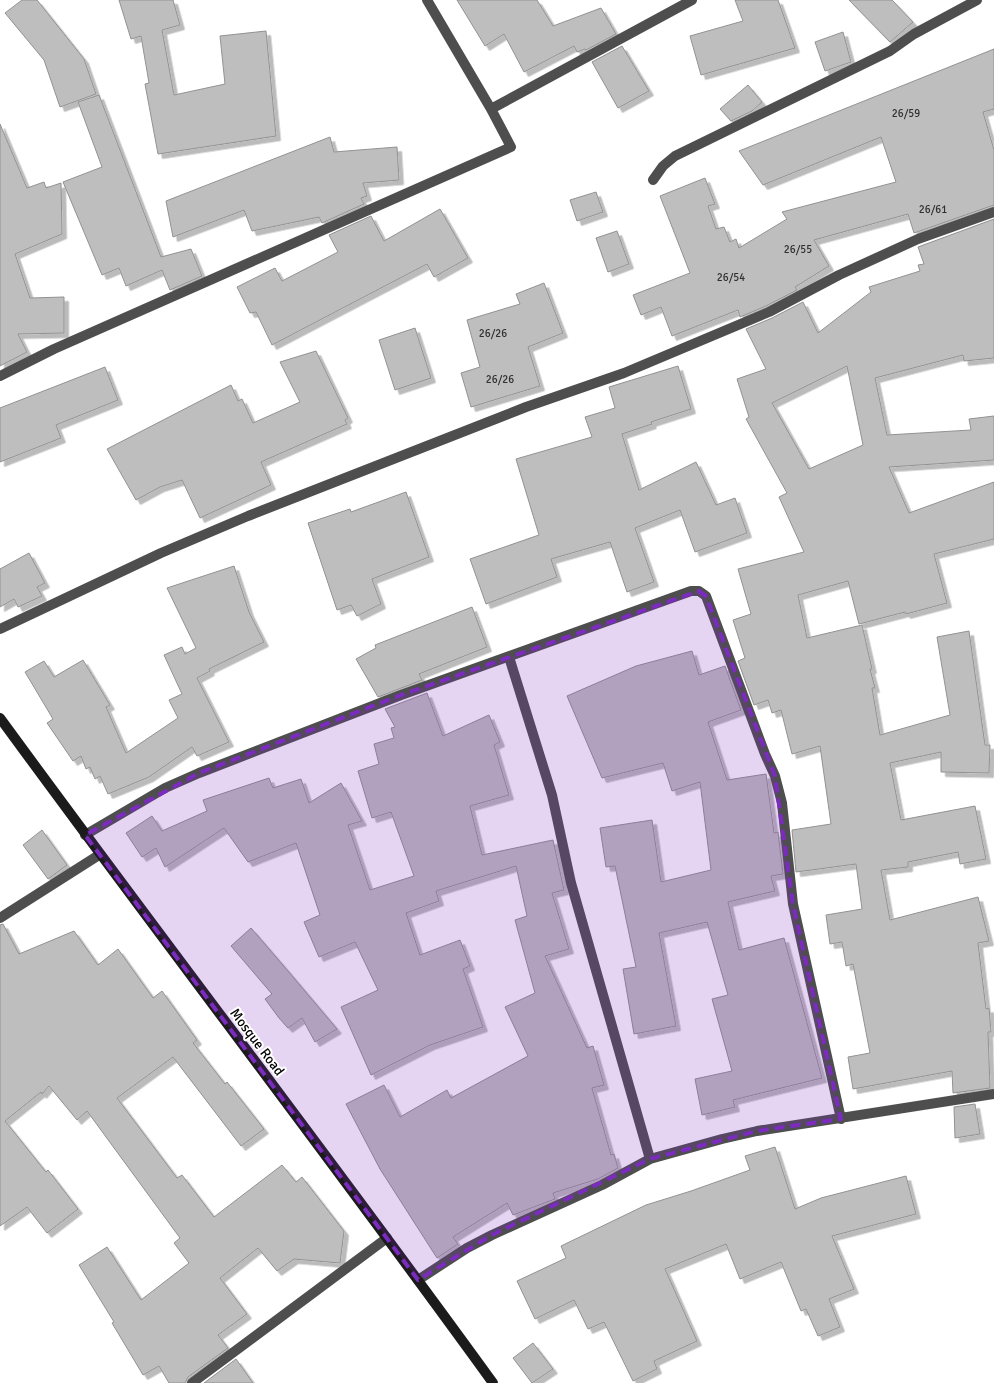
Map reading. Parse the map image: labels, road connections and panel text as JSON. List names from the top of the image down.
{
  "streets": {
    "street": ["Mosque Road"]
  },
  "house_numbers": [
    "26/59",
    "26/61",
    "26/55",
    "26/54",
    "26/26",
    "26/26"
  ]
}
